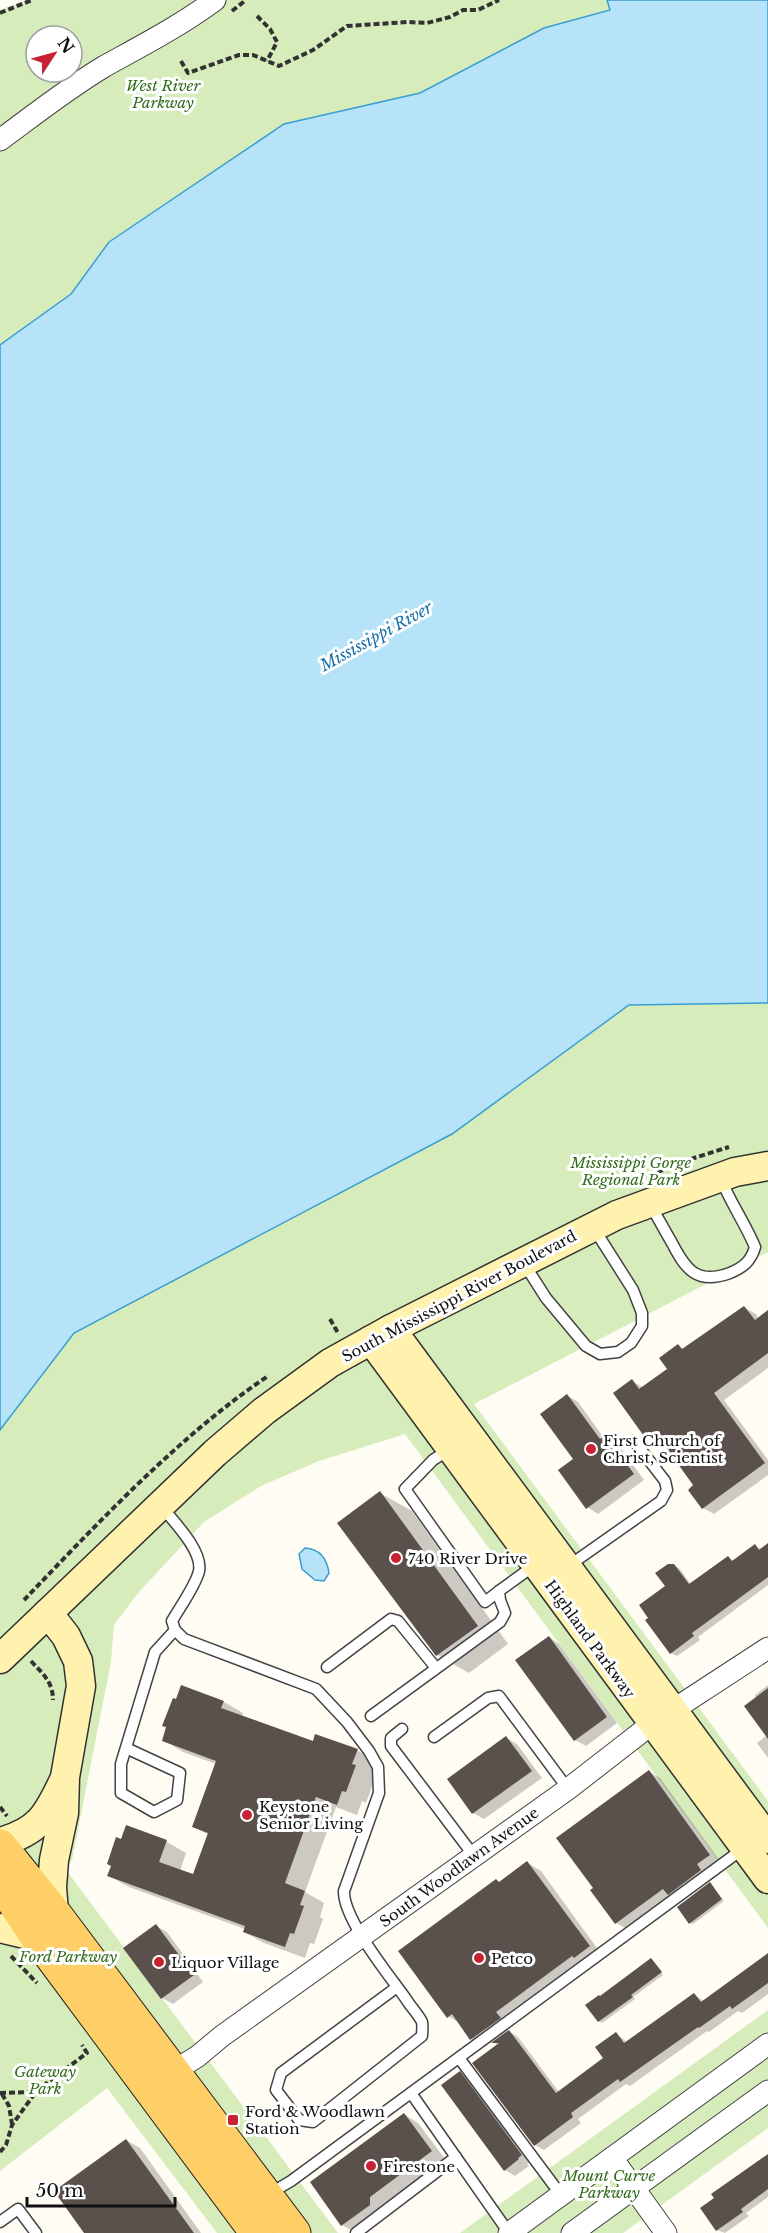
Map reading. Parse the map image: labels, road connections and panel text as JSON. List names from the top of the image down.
{
  "streets": {
    "street": ["South Mississippi River Boulevard", "Highland Parkway", "South Woodlawn Avenue"]
  },
  "crossings": [
    ["South Mississippi River Boulevard", "Highland Parkway"],
    ["Highland Parkway", "South Woodlawn Avenue"]
  ],
  "water": ["Mississippi River"],
  "parks": [
    "West River Parkway",
    "Mississippi Gorge Regional Park",
    "Ford Parkway",
    "Gateway Park",
    "Mount Curve Parkway"
  ],
  "places": {
    "other": [
      "First Church of Christ, Scientist",
      "740 River Drive",
      "Keystone Senior Living",
      "Petco",
      "Liquor Village",
      "Firestone"
    ],
    "transit": ["Ford & Woodlawn Station"]
  },
  "scale_bar": "50 m",
  "north": "top right"
}
